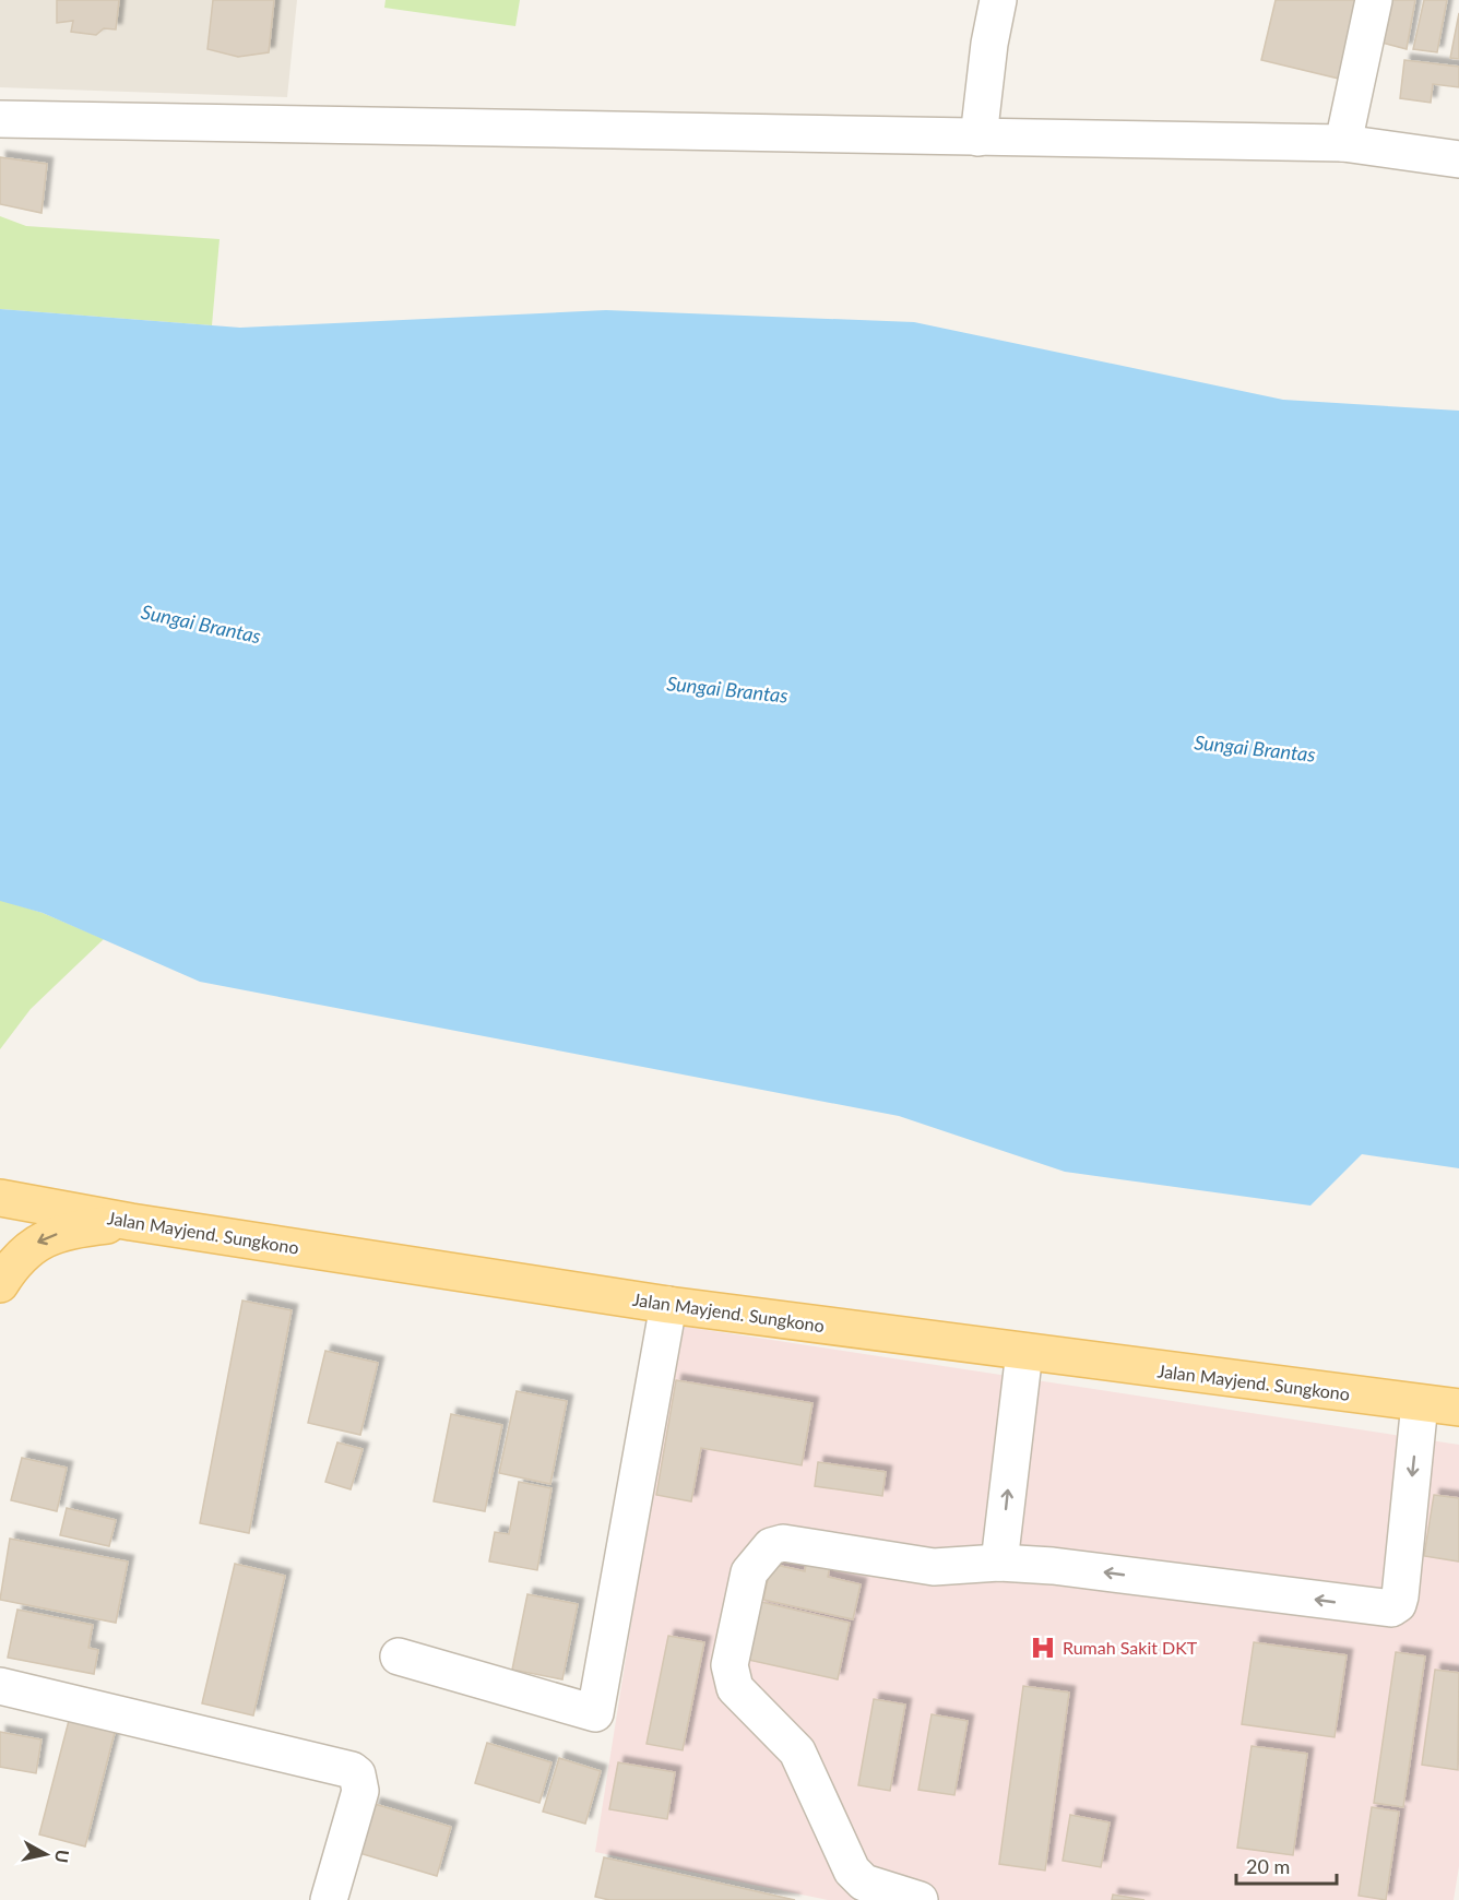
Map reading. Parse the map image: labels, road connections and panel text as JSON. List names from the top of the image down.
{
  "streets": {
    "main road": ["Jalan Mayjend. Sungkono"]
  },
  "water": ["Sungai Brantas"],
  "places": {
    "hospital": ["Rumah Sakit DKT"]
  },
  "scale_bar": "20 m",
  "north": "right"
}
